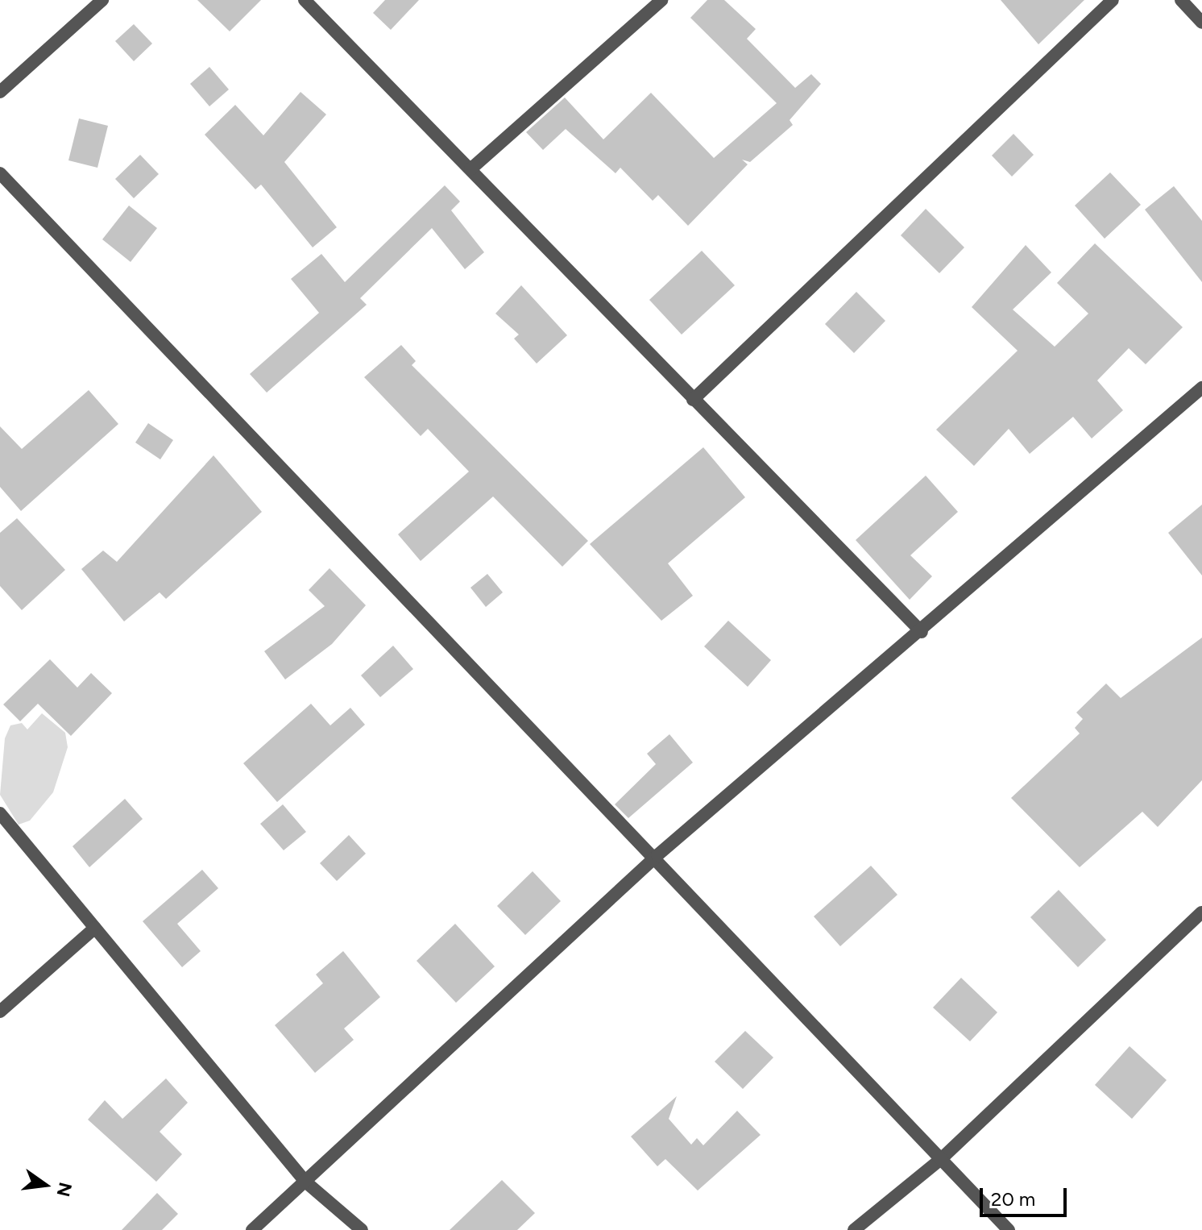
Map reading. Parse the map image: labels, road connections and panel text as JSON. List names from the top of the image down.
{
  "scale_bar": "20 m",
  "north": "right"
}
